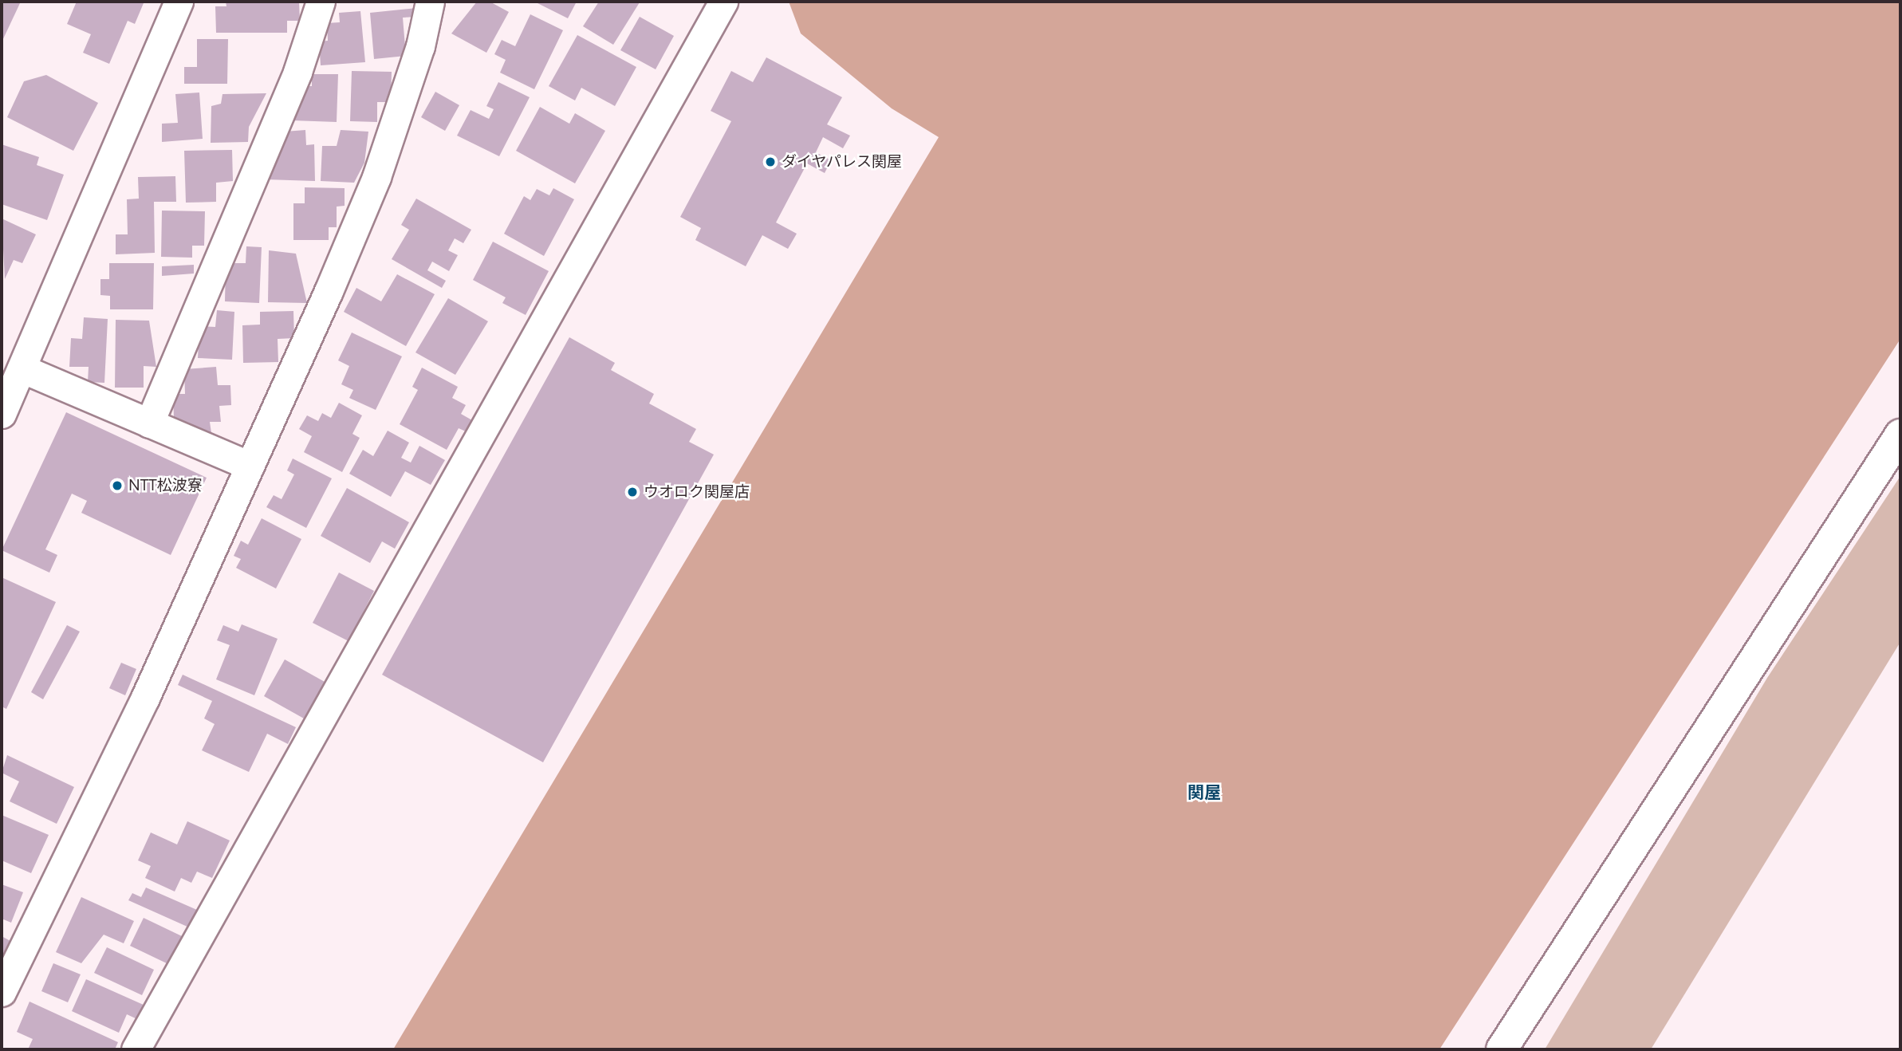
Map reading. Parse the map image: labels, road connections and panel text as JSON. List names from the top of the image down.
{
  "districts": ["関屋"],
  "places": ["ダイヤパレス関屋", "NTT松波寮", "ウオロク関屋店"]
}
